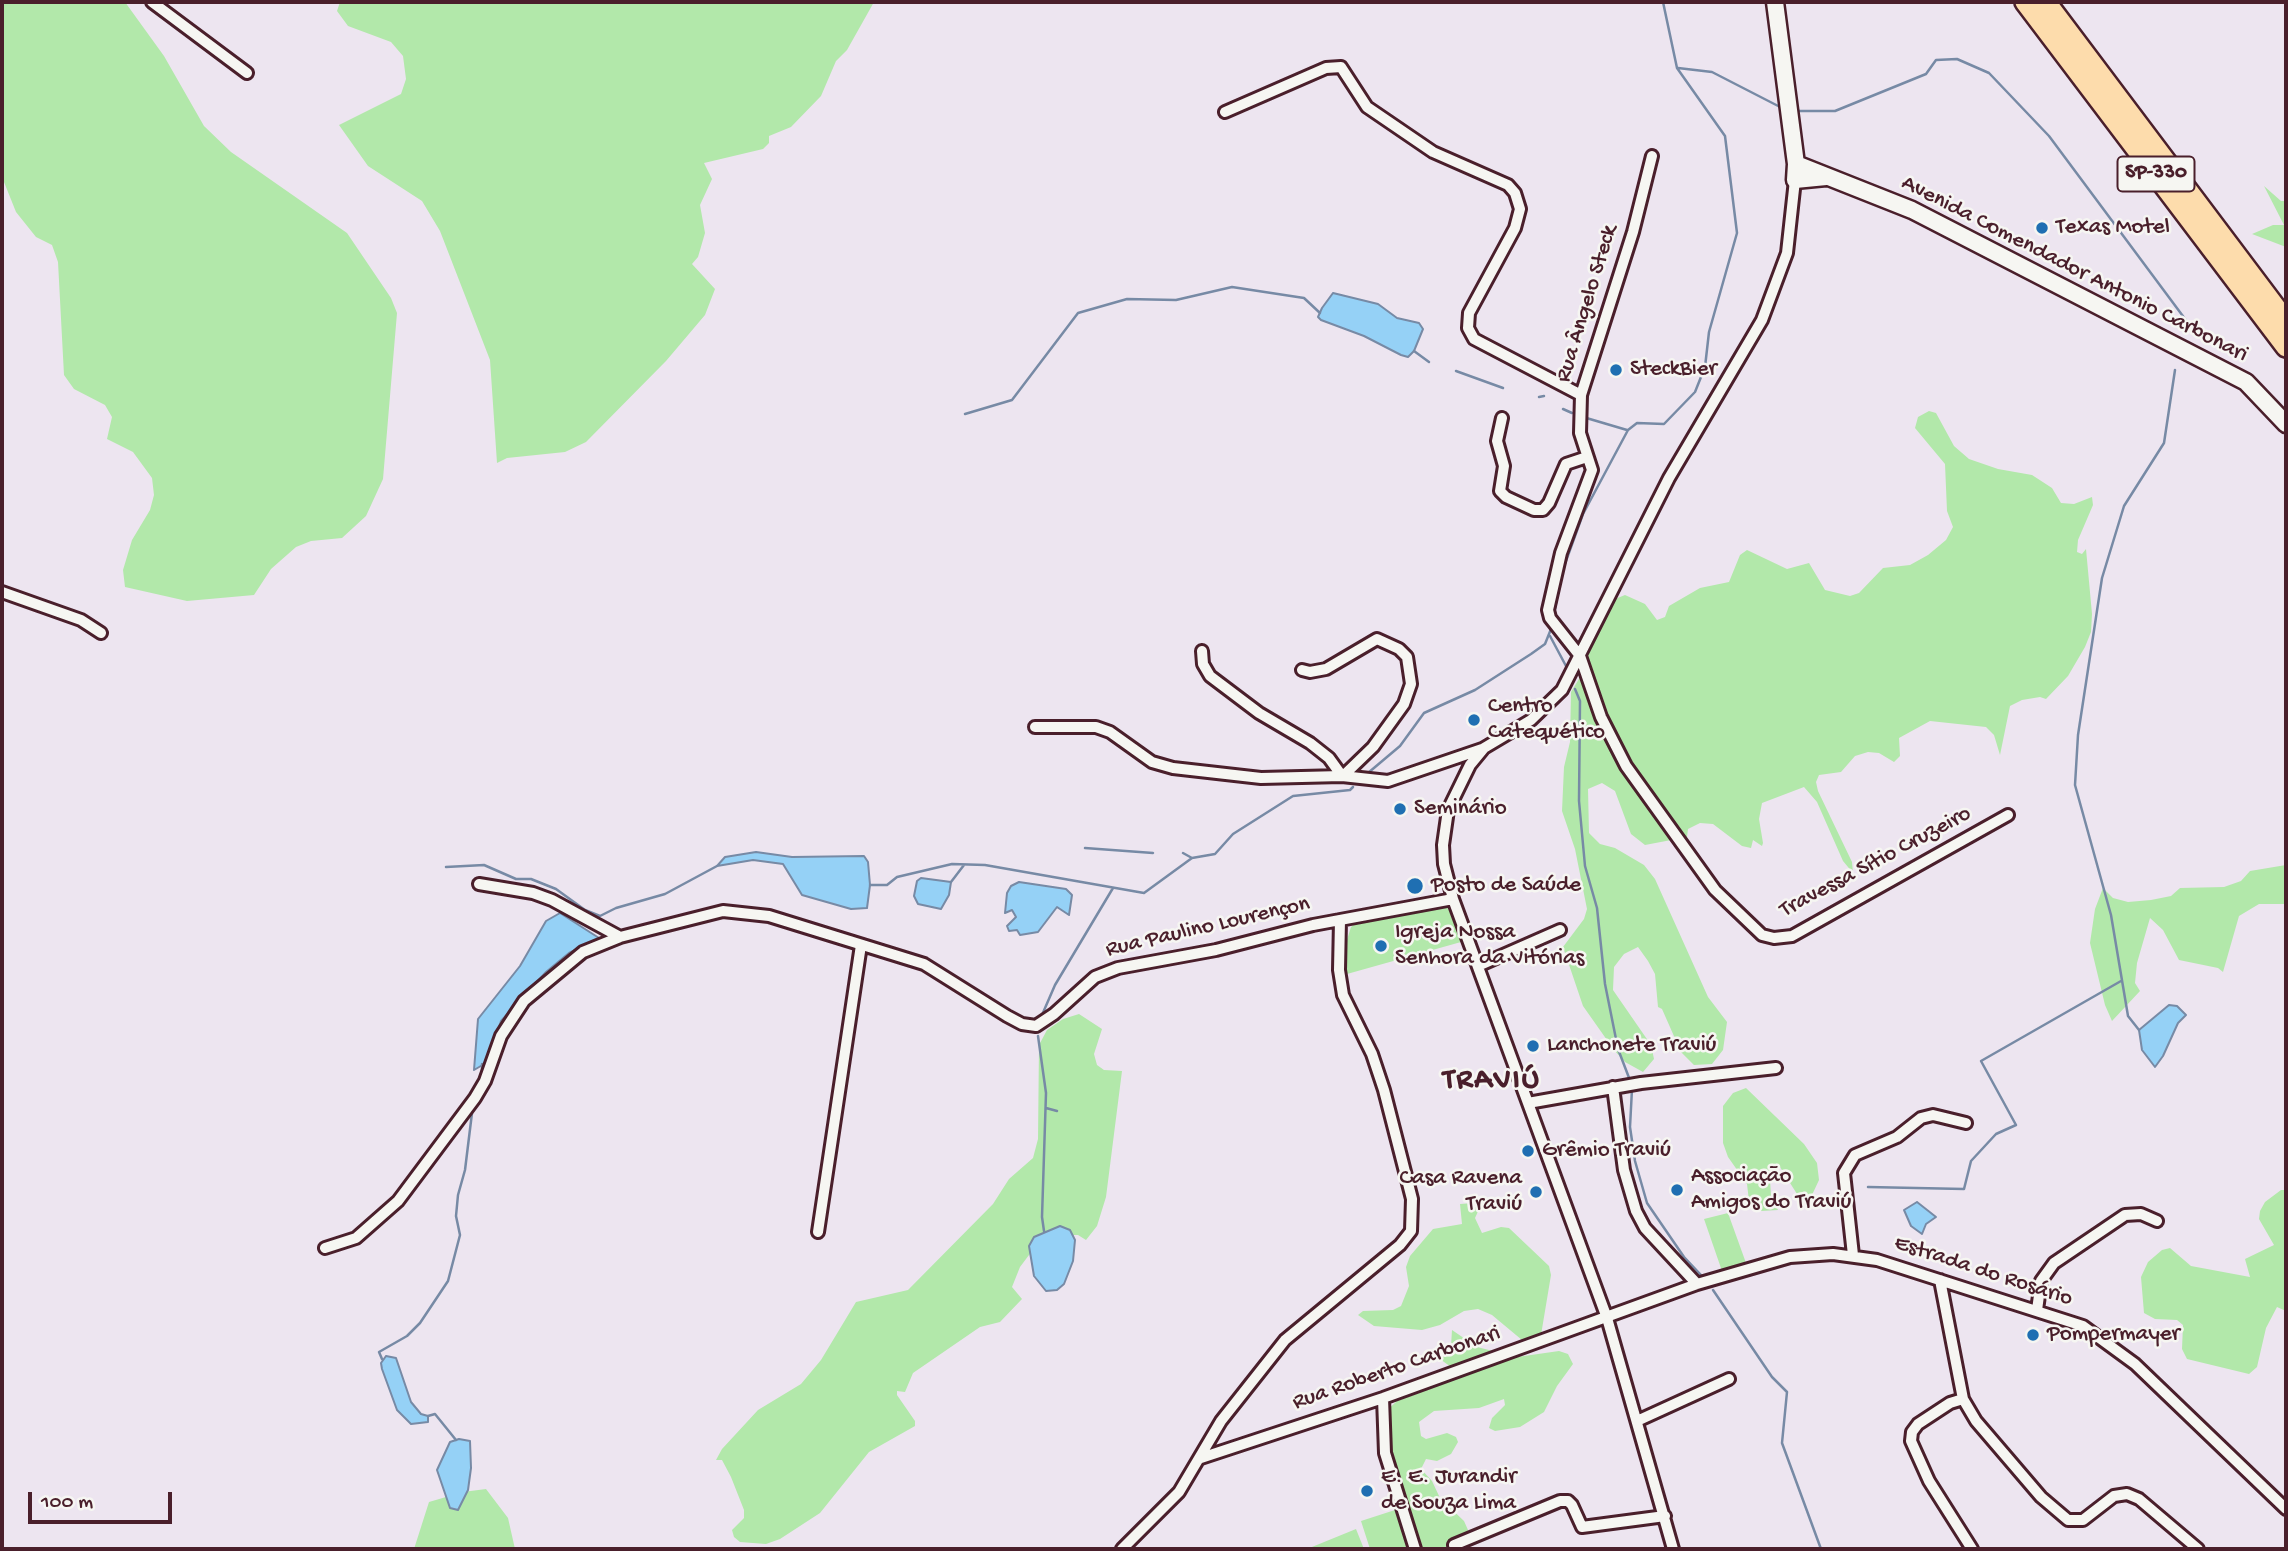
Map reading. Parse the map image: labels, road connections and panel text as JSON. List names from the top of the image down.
{
  "streets": {
    "highway": ["SP-330"],
    "main road": ["Avenida Comendador Antonio Carbonari"],
    "street": [
      "Rua Ângelo Steck",
      "Travessa Sítio Cruzeiro",
      "Rua Paulino Lourençon",
      "Estrada do Rosário",
      "Rua Roberto Carbonari"
    ]
  },
  "crossings": [
    ["Rua Ângelo Steck", "Travessa Sítio Cruzeiro"],
    ["Estrada do Rosário", "Rua Roberto Carbonari"]
  ],
  "districts": ["TRAVIÚ"],
  "places": [
    "Texas Motel",
    "SteckBier",
    "Centro Catequético",
    "Seminário",
    "Posto de Saúde",
    "Igreja Nossa Senhora da Vitórias",
    "Lanchonete Traviú",
    "Grêmio Traviú",
    "Associação Amigos do Traviú",
    "Casa Ravena Traviú",
    "Pompermayer",
    "E. E. Jurandir de Souza Lima"
  ],
  "scale_bar": "100 m"
}
